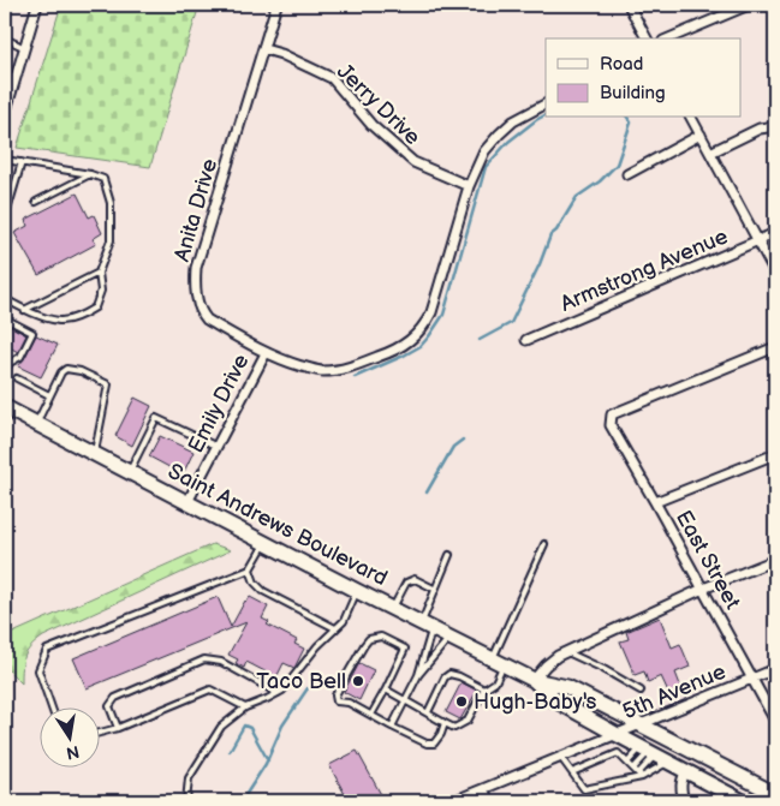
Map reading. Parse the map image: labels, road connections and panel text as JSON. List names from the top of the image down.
{
  "streets": {
    "main road": ["Saint Andrews Boulevard"],
    "street": [
      "Jerry Drive",
      "Anita Drive",
      "Armstrong Avenue",
      "Emily Drive",
      "East Street",
      "5th Avenue"
    ]
  },
  "crossings": [
    ["Jerry Drive", "Anita Drive"],
    ["Anita Drive", "Emily Drive"],
    ["Emily Drive", "Saint Andrews Boulevard"],
    ["Saint Andrews Boulevard", "5th Avenue"],
    ["East Street", "5th Avenue"]
  ],
  "places": ["Taco Bell", "Hugh-Baby's"],
  "legend": ["Road", "Building"],
  "north": "bottom"
}
